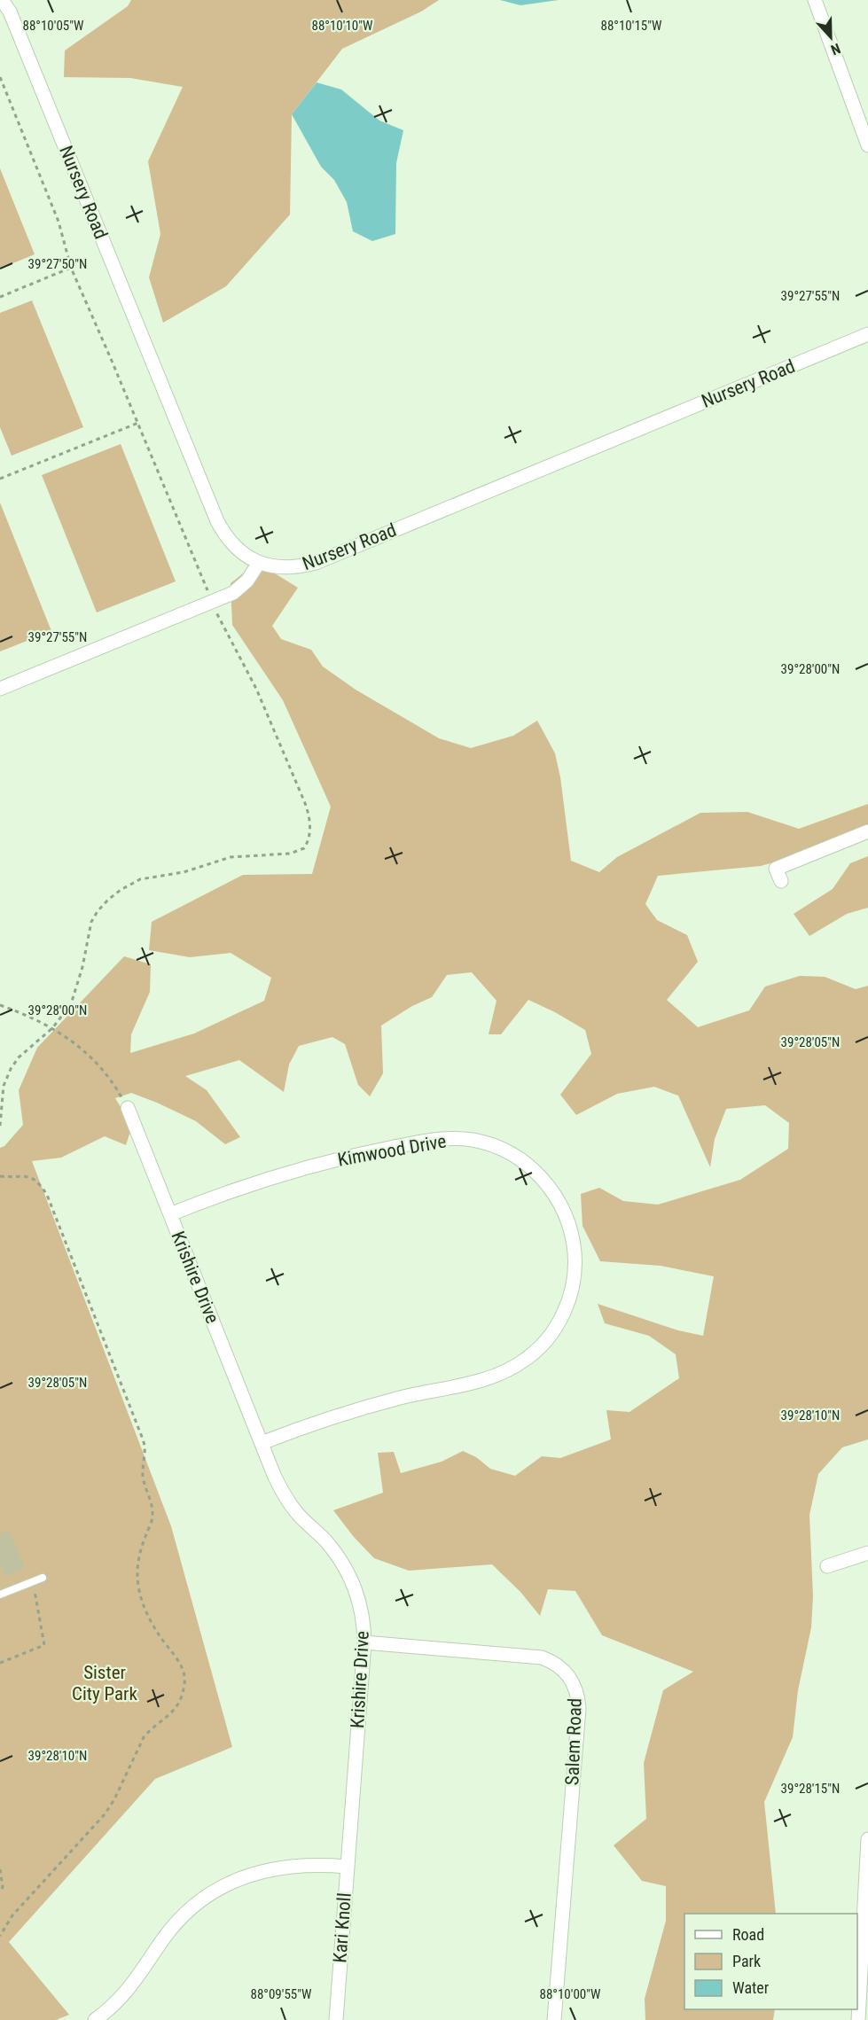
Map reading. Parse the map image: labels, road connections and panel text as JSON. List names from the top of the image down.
{
  "streets": {
    "street": [
      "Nursery Road",
      "Kimwood Drive",
      "Krishire Drive",
      "Salem Road",
      "Kari Knoll"
    ]
  },
  "crossings": [
    ["Kimwood Drive", "Krishire Drive"],
    ["Krishire Drive", "Salem Road"],
    ["Krishire Drive", "Kari Knoll"]
  ],
  "parks": ["Sister City Park"],
  "legend": ["Road", "Park", "Water"],
  "north": "bottom",
  "coordinates": [
    "88°10'05\"W",
    "88°10'10\"W",
    "88°10'15\"W",
    "39°27'50\"N",
    "39°27'55\"N",
    "39°28'00\"N",
    "39°28'05\"N",
    "39°28'10\"N",
    "39°28'15\"N",
    "88°09'55\"W",
    "88°10'00\"W"
  ]
}
